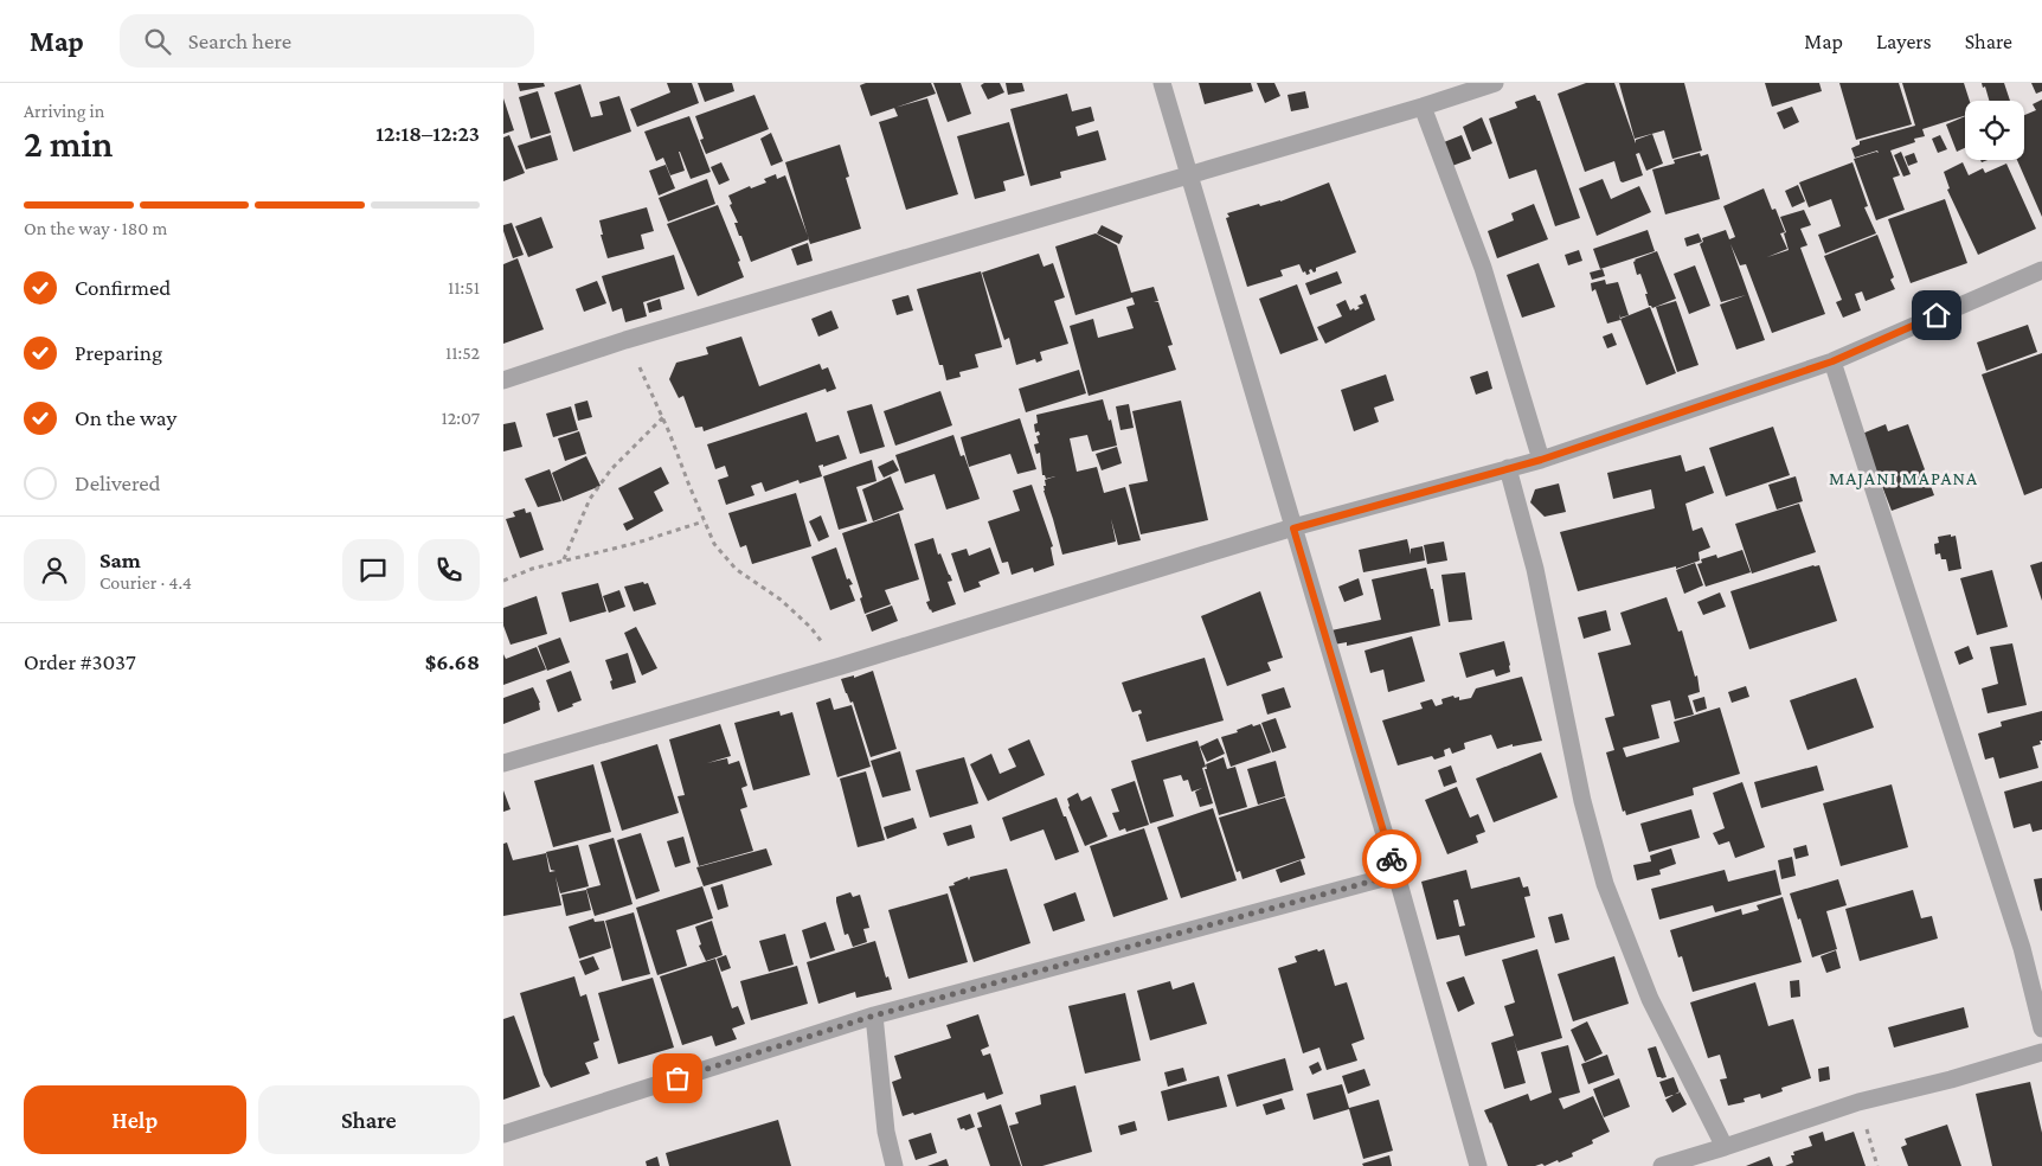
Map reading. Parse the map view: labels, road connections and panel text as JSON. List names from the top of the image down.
{
  "districts": ["MAJANI MAPANA"],
  "page": {
    "header": "Map",
    "search": "Search here",
    "nav": ["Map", "Layers", "Share"],
    "heading": ["2 min", "Arriving in", "12:18–12:23"],
    "panel": [
      "Sam",
      "Courier · 4.4",
      "Order #3037",
      "$6.68"
    ],
    "bar": "On the way · 180 m",
    "list": [
      ["Confirmed", "11:51"],
      ["Preparing", "11:52"],
      ["On the way", "12:07"],
      "Delivered"
    ],
    "buttons": ["Help", "Share"]
  }
}
